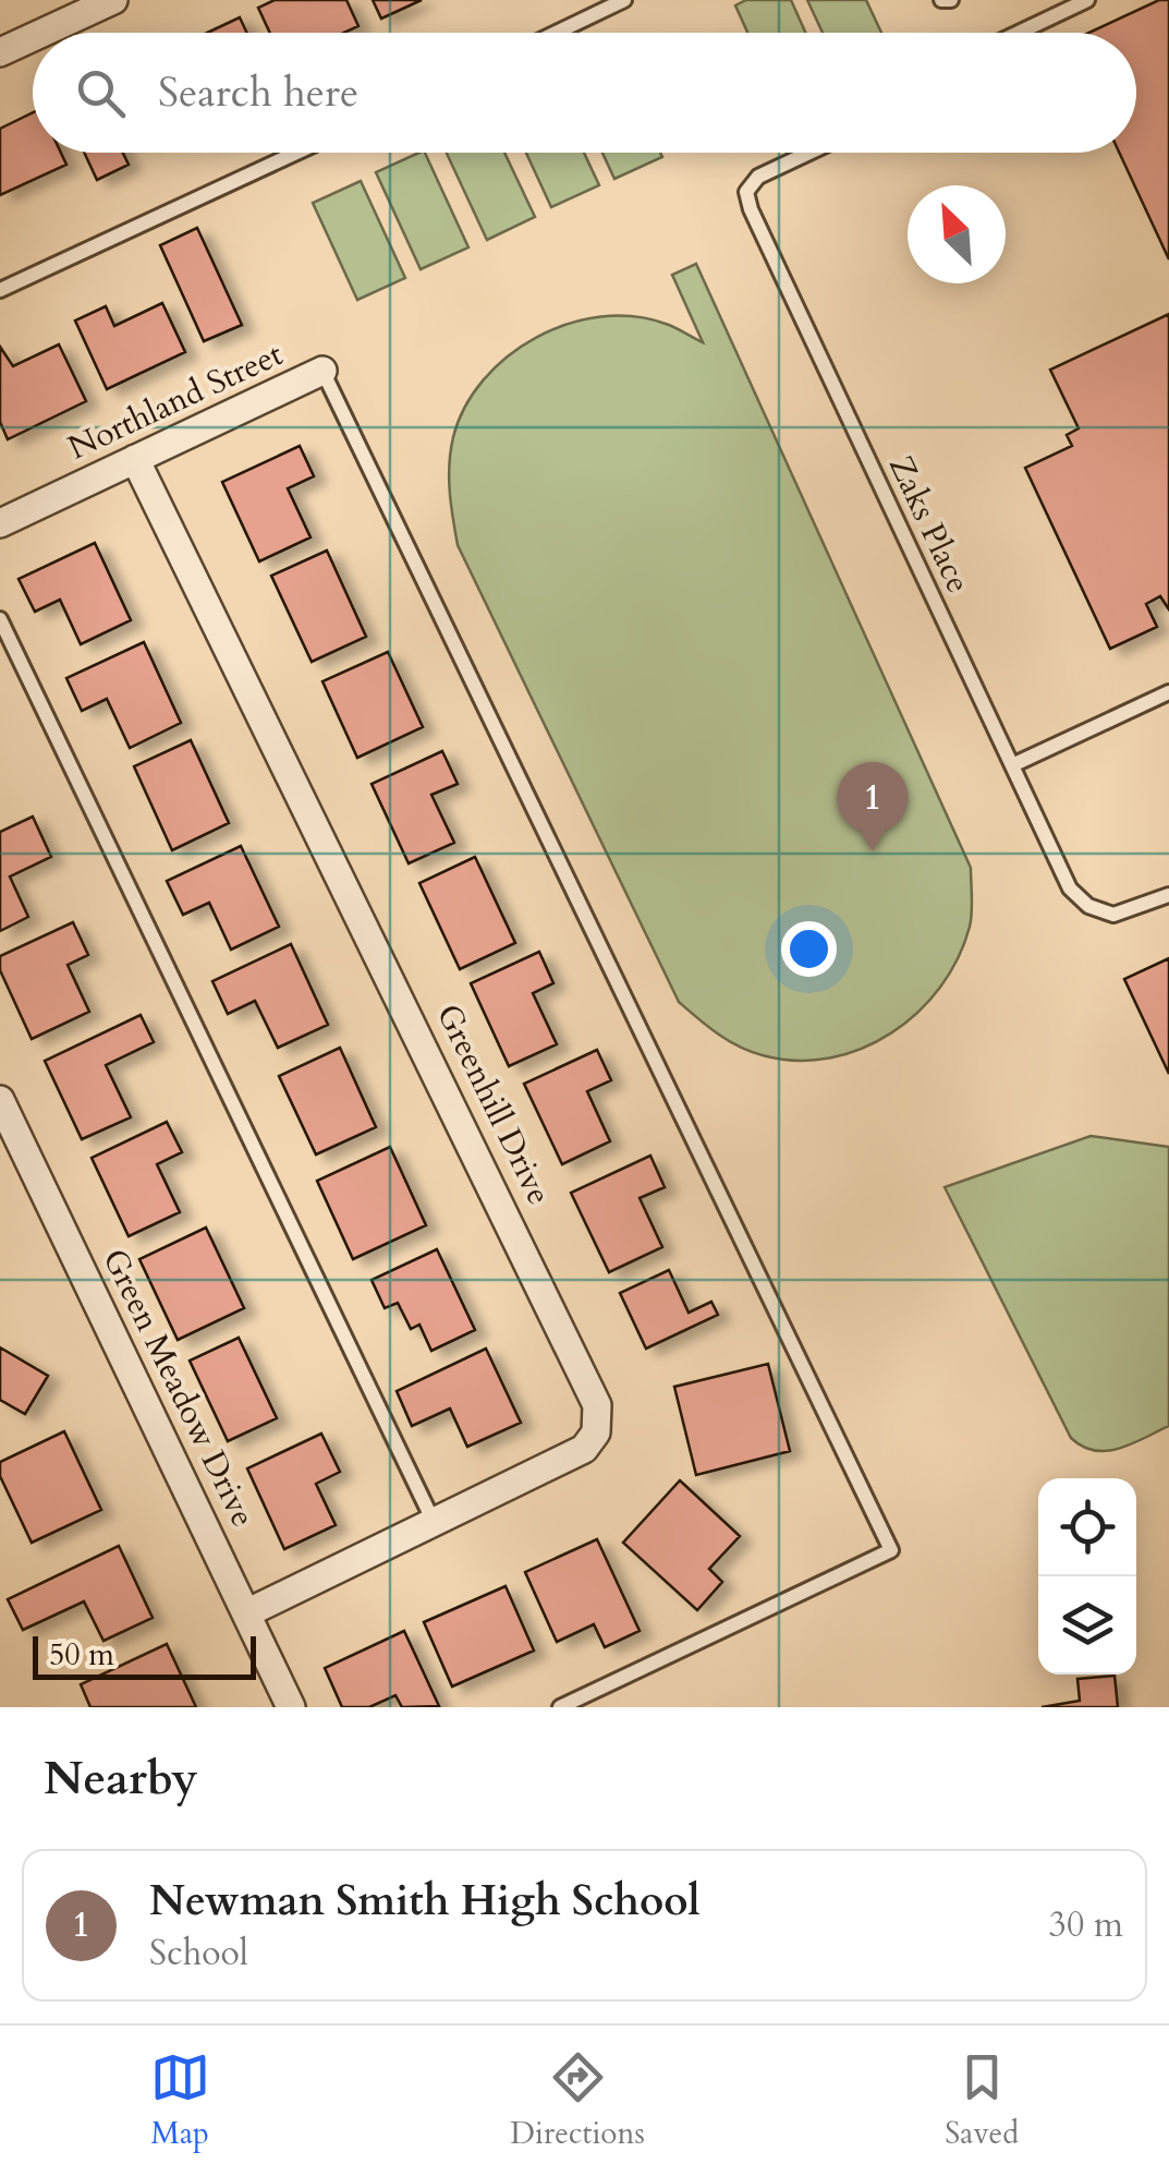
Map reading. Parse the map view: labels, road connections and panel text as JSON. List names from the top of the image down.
{
  "streets": {
    "street": ["Northland Street", "Greenhill Drive", "Green Meadow Drive"],
    "lane": ["Zaks Place"]
  },
  "crossings": [
    ["Northland Street", "Greenhill Drive"],
    ["Greenhill Drive", "Green Meadow Drive"]
  ],
  "scale_bar": "50 m",
  "north": "top left",
  "page": {
    "search": "Search here",
    "pins": "1",
    "scale": "50 m",
    "heading": "Nearby",
    "list": [
      {
        "mark": "1",
        "name": "Newman Smith High School",
        "note": "School",
        "value": "30 m"
      }
    ],
    "nav": ["Map", "Directions", "Saved"]
  }
}
